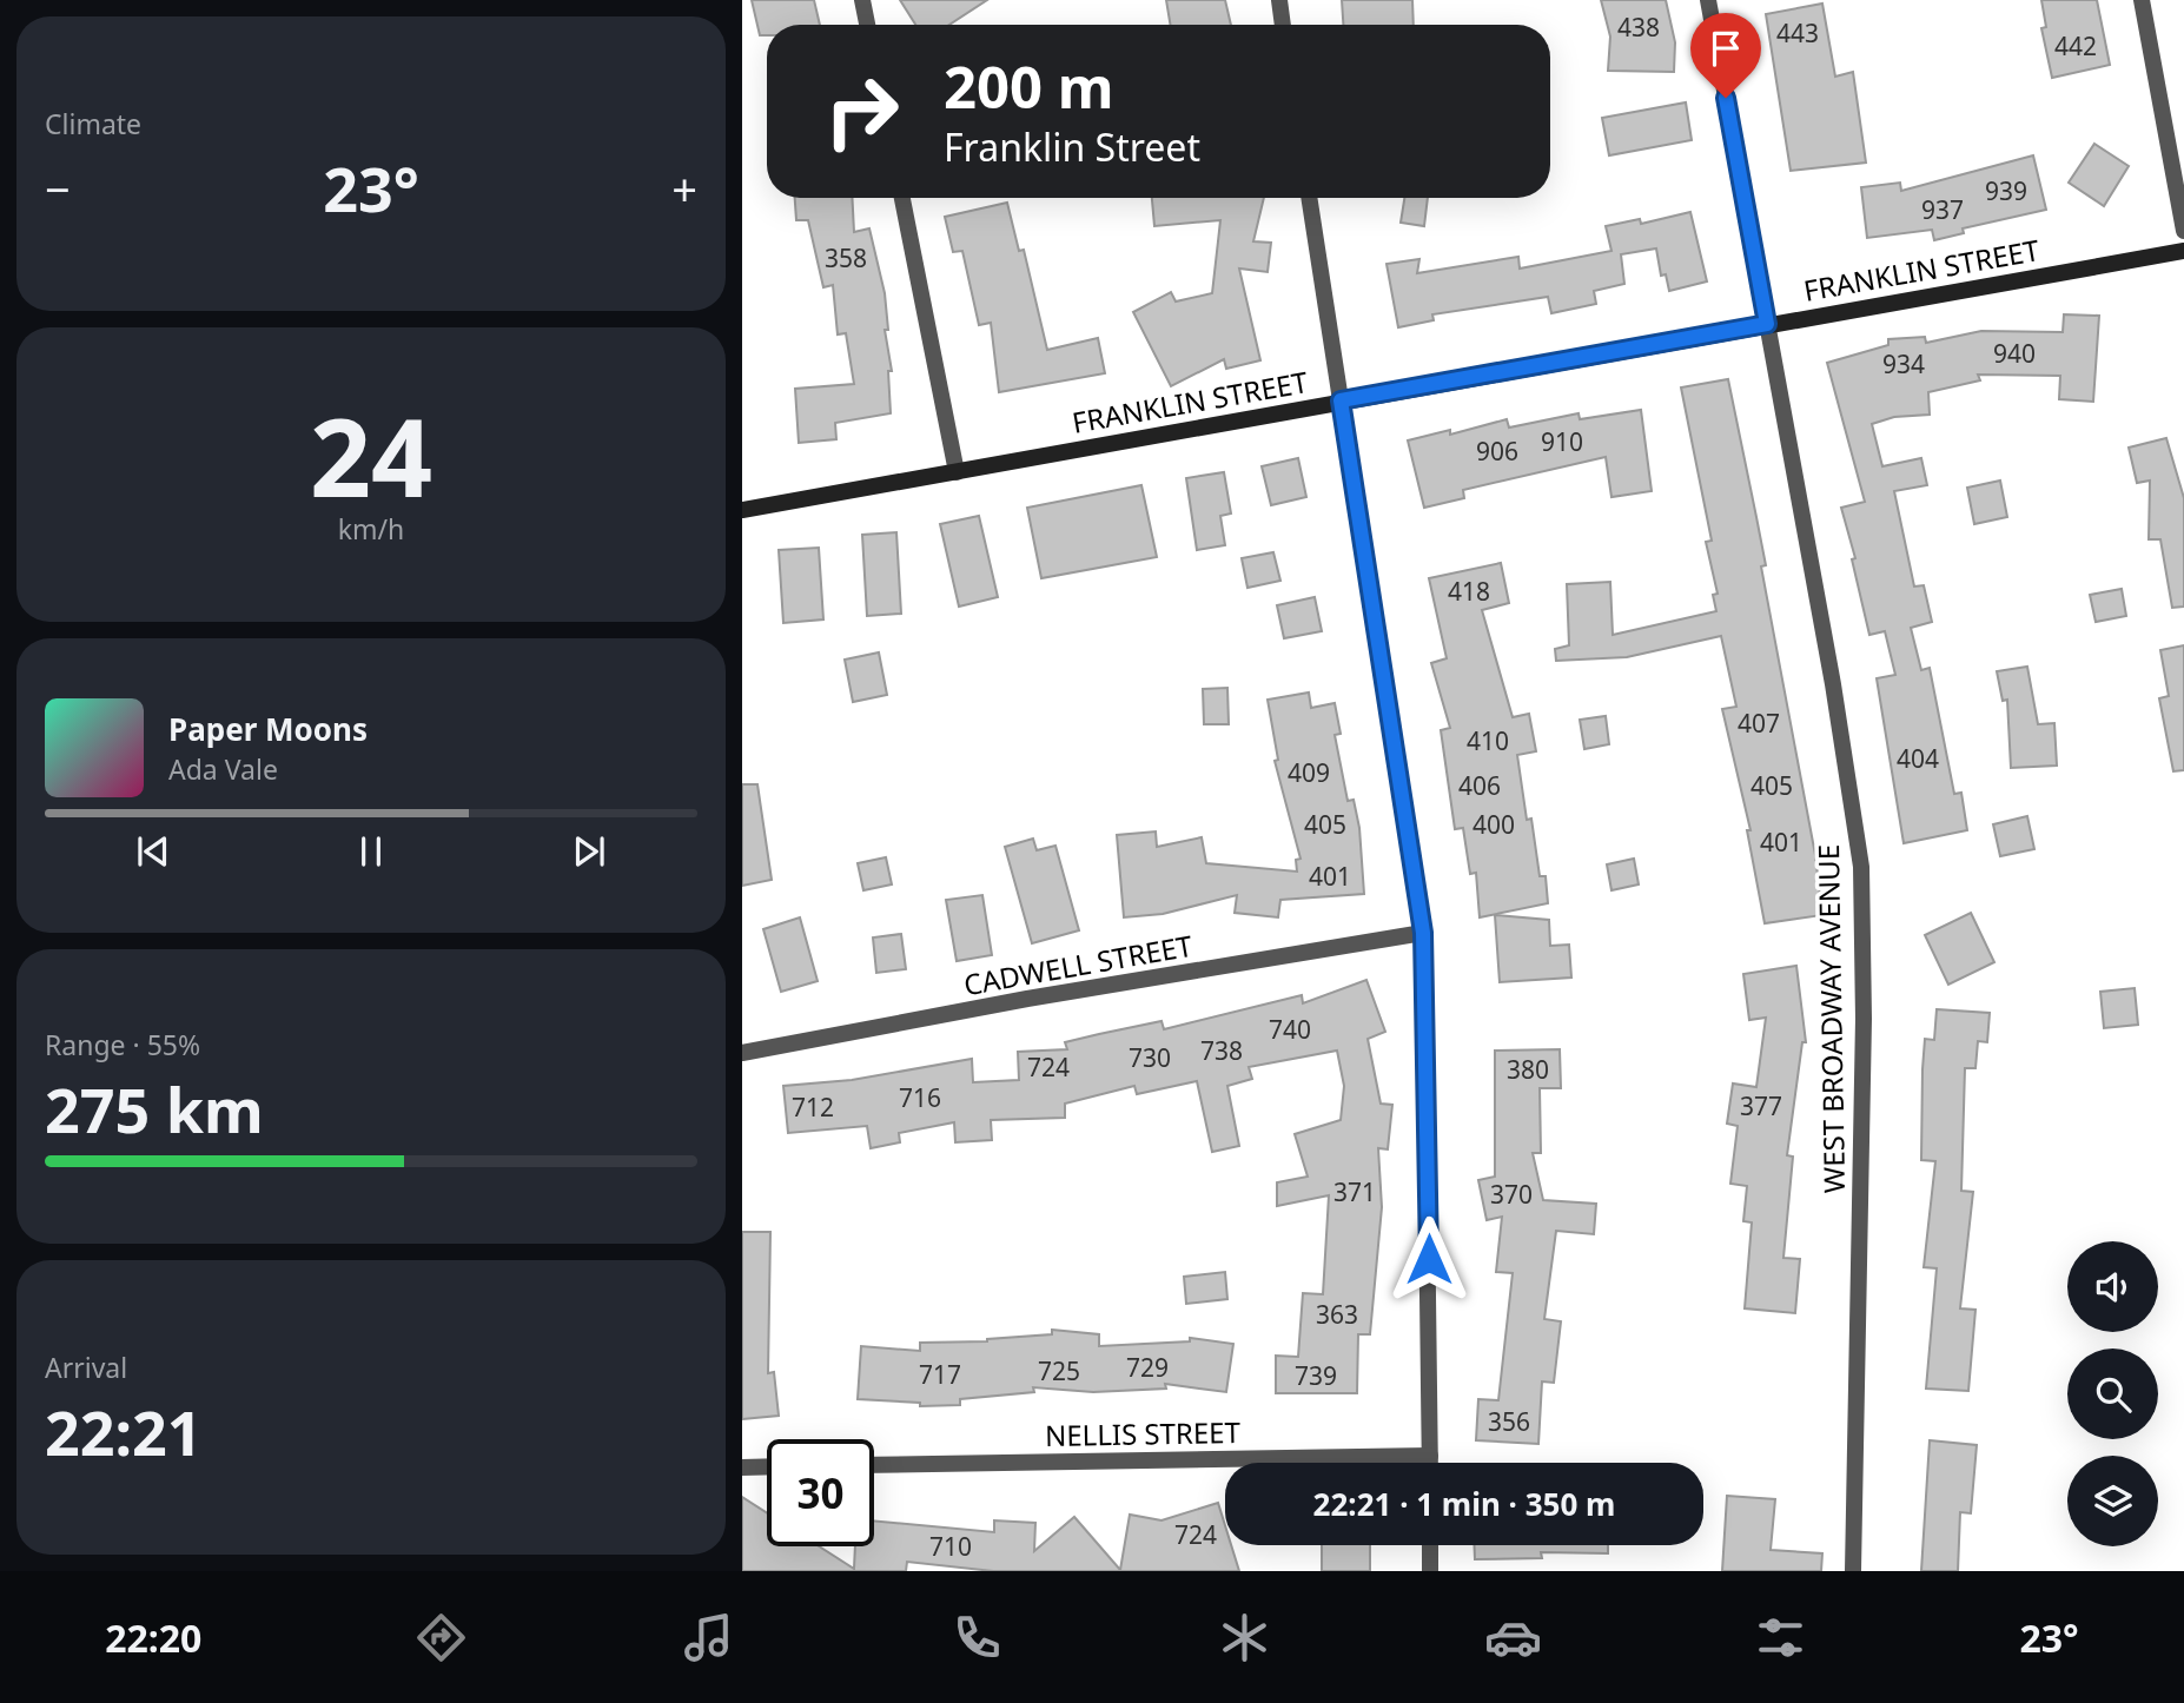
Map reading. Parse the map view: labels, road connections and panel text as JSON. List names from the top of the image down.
{
  "streets": {
    "street": [
      "FRANKLIN STREET",
      "CADWELL STREET",
      "WEST BROADWAY AVENUE",
      "NELLIS STREET"
    ]
  },
  "crossings": [
    ["FRANKLIN STREET", "WEST BROADWAY AVENUE"]
  ],
  "house_numbers": [
    "438",
    "443",
    "442",
    "939",
    "937",
    "358",
    "940",
    "934",
    "910",
    "906",
    "418",
    "407",
    "410",
    "404",
    "409",
    "406",
    "405",
    "405",
    "400",
    "401",
    "401",
    "740",
    "738",
    "730",
    "724",
    "380",
    "716",
    "377",
    "712",
    "371",
    "370",
    "363",
    "729",
    "725",
    "717",
    "739",
    "356",
    "724",
    "710"
  ],
  "page": {
    "tile": [
      "Climate",
      ["24", "km/h"],
      ["Range · 55%", "275 km"],
      ["Arrival", "22:21"]
    ],
    "turn": ["200 m", "Franklin Street"],
    "heat": ["−", "23°", "+"],
    "song": ["Paper Moons", "Ada Vale"],
    "limit": "30",
    "trip": "22:21 · 1 min · 350 m",
    "tabs": ["22:20", "23°"]
  }
}
